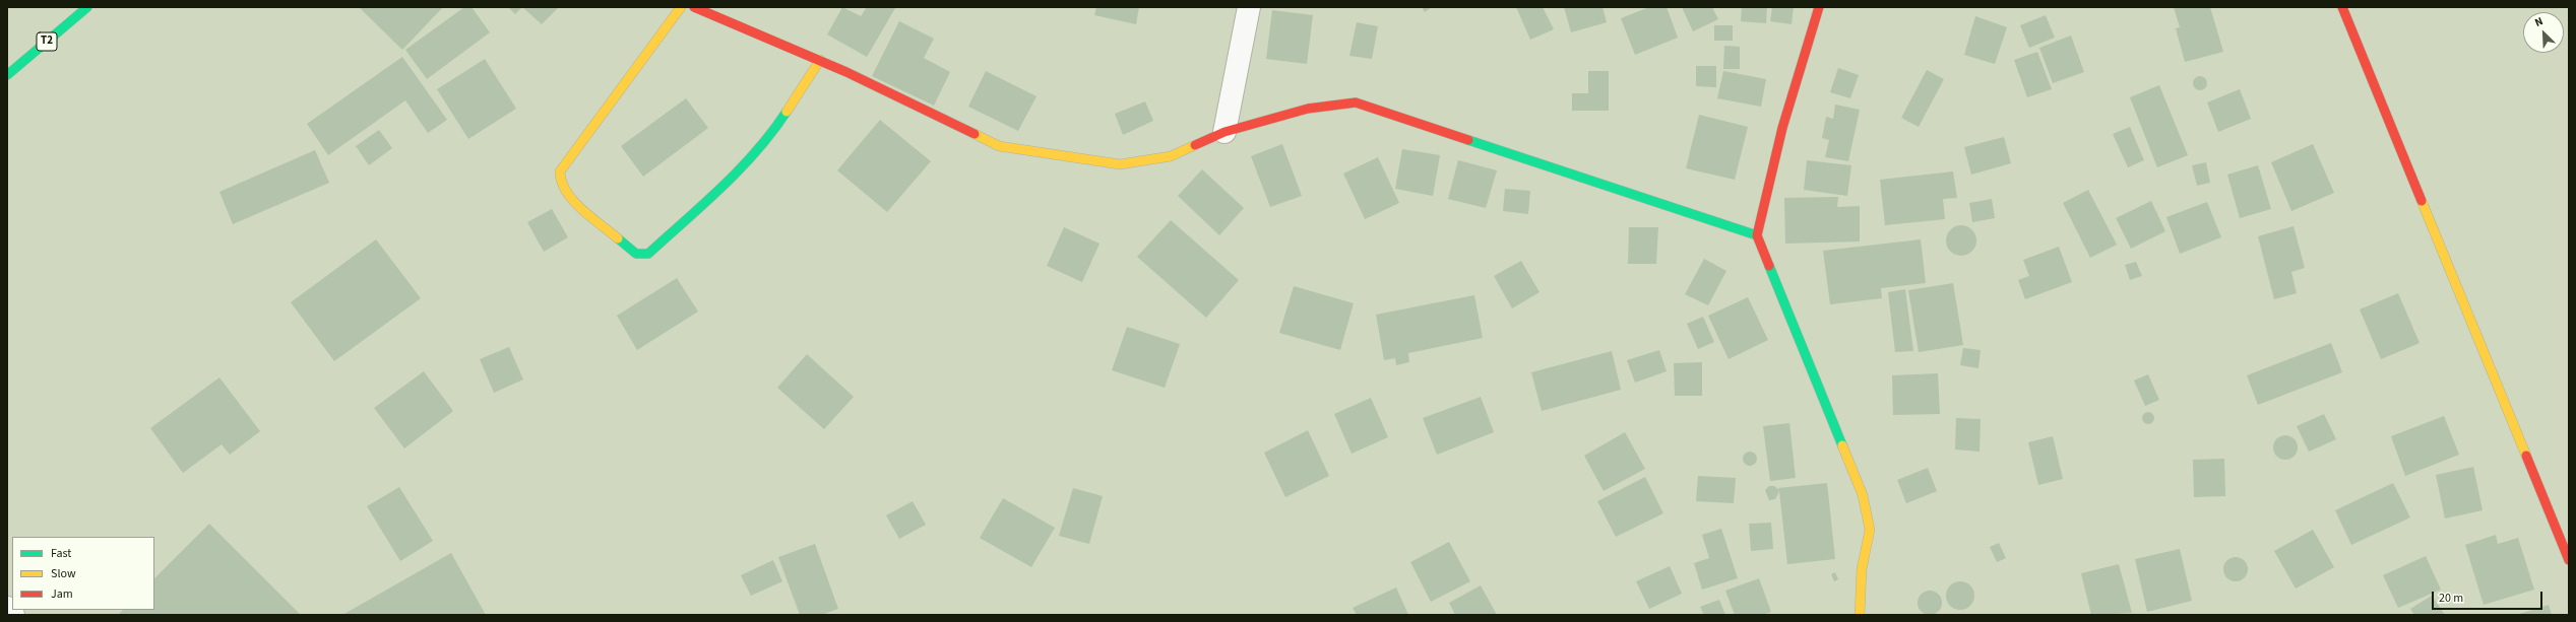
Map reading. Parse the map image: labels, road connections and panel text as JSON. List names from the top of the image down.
{
  "streets": {
    "main road": ["T2"]
  },
  "legend": ["Fast", "Slow", "Jam"],
  "scale_bar": "20 m",
  "north": "top left"
}
